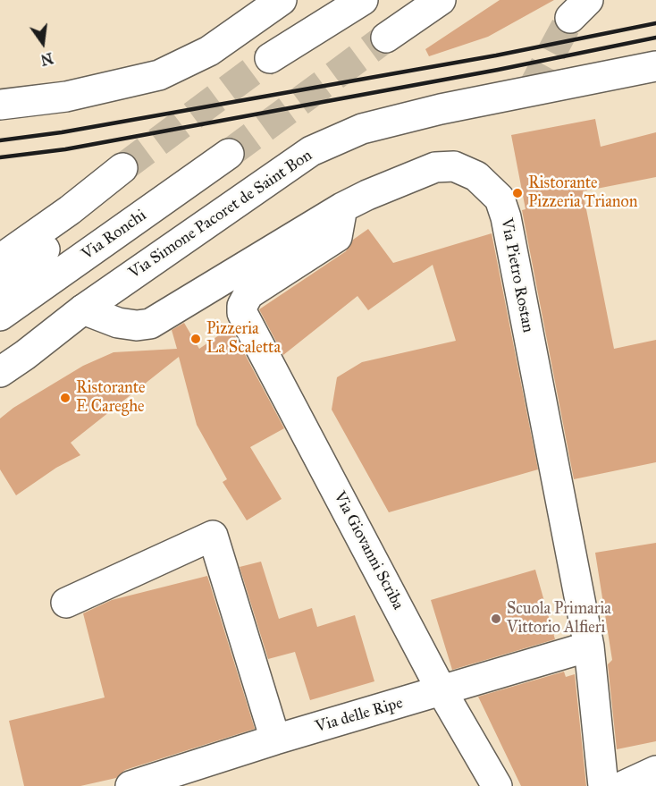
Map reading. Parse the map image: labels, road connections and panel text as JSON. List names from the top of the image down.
{
  "streets": {
    "street": [
      "Via Simone Pacoret de Saint Bon",
      "Via Ronchi",
      "Via Pietro Rostan",
      "Via Giovanni Scriba",
      "Via delle Ripe"
    ]
  },
  "crossings": [
    ["Via Simone Pacoret de Saint Bon", "Via Pietro Rostan"],
    ["Via Pietro Rostan", "Via Giovanni Scriba"],
    ["Via Pietro Rostan", "Via delle Ripe"],
    ["Via Giovanni Scriba", "Via delle Ripe"]
  ],
  "places": [
    "Ristorante Pizzeria Trianon",
    "Pizzeria La Scaletta",
    "Ristorante E Careghe",
    "Scuola Primaria Vittorio Alfieri"
  ],
  "north": "bottom"
}
